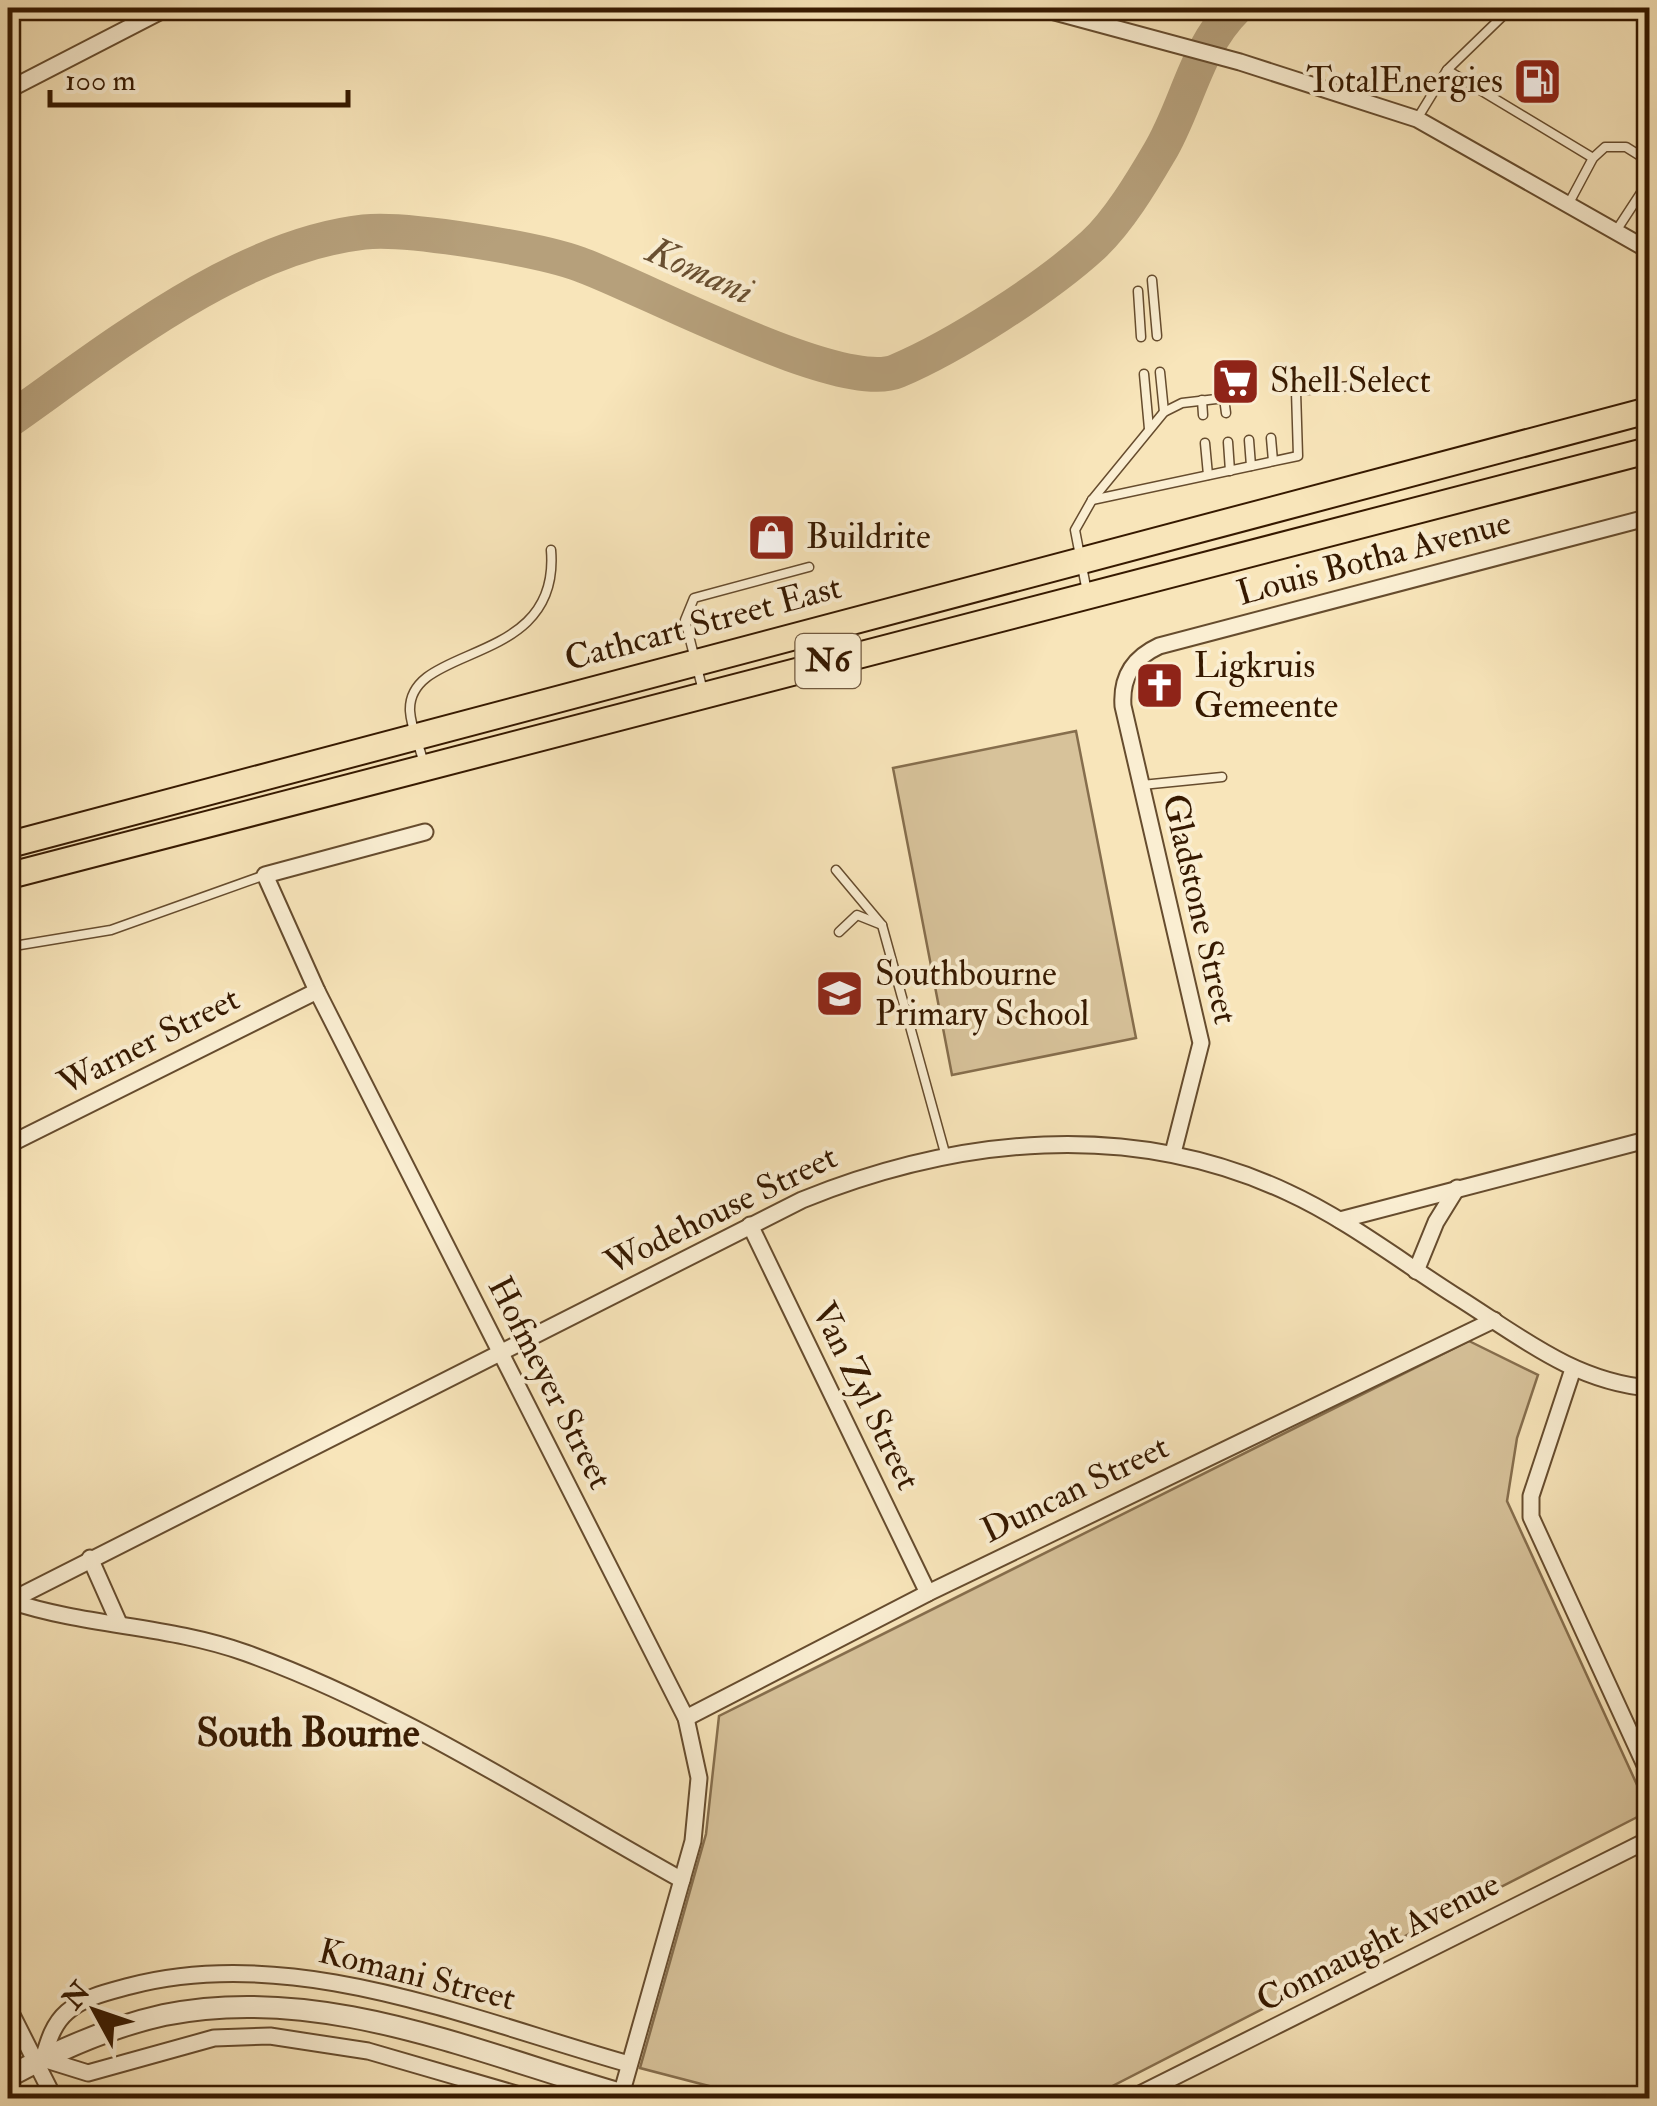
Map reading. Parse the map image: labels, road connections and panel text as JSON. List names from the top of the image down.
{
  "streets": {
    "highway": ["Cathcart Street East", "N6"],
    "street": [
      "Louis Botha Avenue",
      "Gladstone Street",
      "Warner Street",
      "Wodehouse Street",
      "Hofmeyer Street",
      "Van Zyl Street",
      "Duncan Street",
      "Connaught Avenue",
      "Komani Street"
    ]
  },
  "crossings": [
    ["Louis Botha Avenue", "Gladstone Street"],
    ["Gladstone Street", "Wodehouse Street"],
    ["Warner Street", "Hofmeyer Street"],
    ["Wodehouse Street", "Hofmeyer Street"],
    ["Wodehouse Street", "Van Zyl Street"],
    ["Wodehouse Street", "Duncan Street"],
    ["Hofmeyer Street", "Duncan Street"],
    ["Hofmeyer Street", "Komani Street"],
    ["Van Zyl Street", "Duncan Street"]
  ],
  "districts": ["South Bourne"],
  "water": ["Komani"],
  "places": {
    "fuel station": ["TotalEnergies"],
    "supermarket": ["Shell Select"],
    "shop": ["Buildrite"],
    "church": ["Ligkruis Gemeente"],
    "school or university": ["Southbourne Primary School"]
  },
  "scale_bar": "100 m",
  "north": "top left"
}
